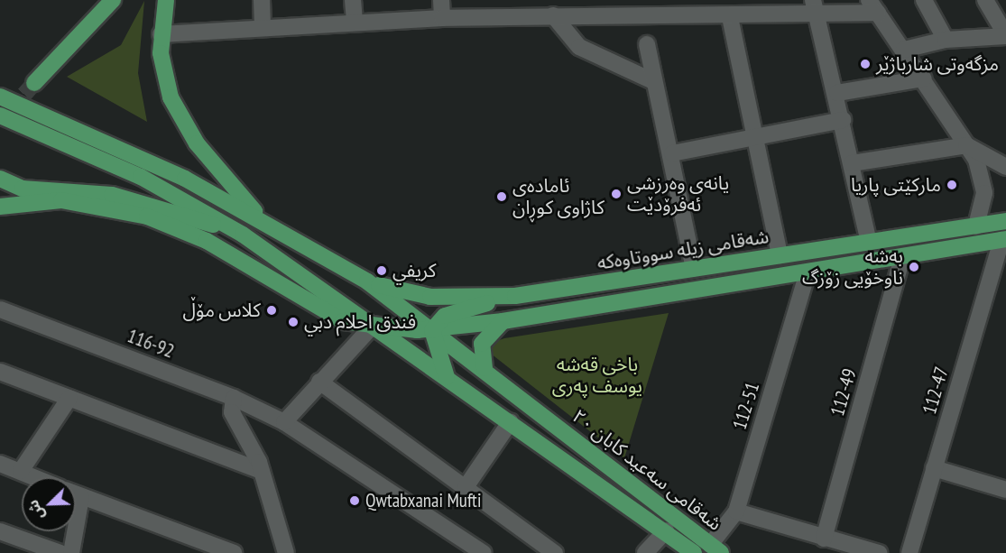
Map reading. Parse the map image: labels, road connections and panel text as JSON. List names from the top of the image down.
{
  "streets": {
    "main road": ["شەقامی زیلە سووتاوەکە", "شەقامی سەعید کابان ٢٠"],
    "street": [
      "116-92",
      "112-47",
      "112-49",
      "112-51"
    ]
  },
  "crossings": [
    ["شەقامی زیلە سووتاوەکە", "شەقامی سەعید کابان ٢٠"],
    ["112-51", "شەقامی سەعید کابان ٢٠"]
  ],
  "parks": ["باخی قەشە یوسف پەری"],
  "places": [
    "مزگەوتی شارباژێر",
    "مارکێتی پاریا",
    "یانەی وەرزشی ئەفرۆدێت",
    "ئامادەی کاژاوی کوڕان",
    "بەشە ناوخۆیی زۆزگ",
    "كريفي",
    "کلاس مۆڵ",
    "فندق احلام دبي",
    "Qwtabxanai Mufti"
  ],
  "north": "bottom left"
}
